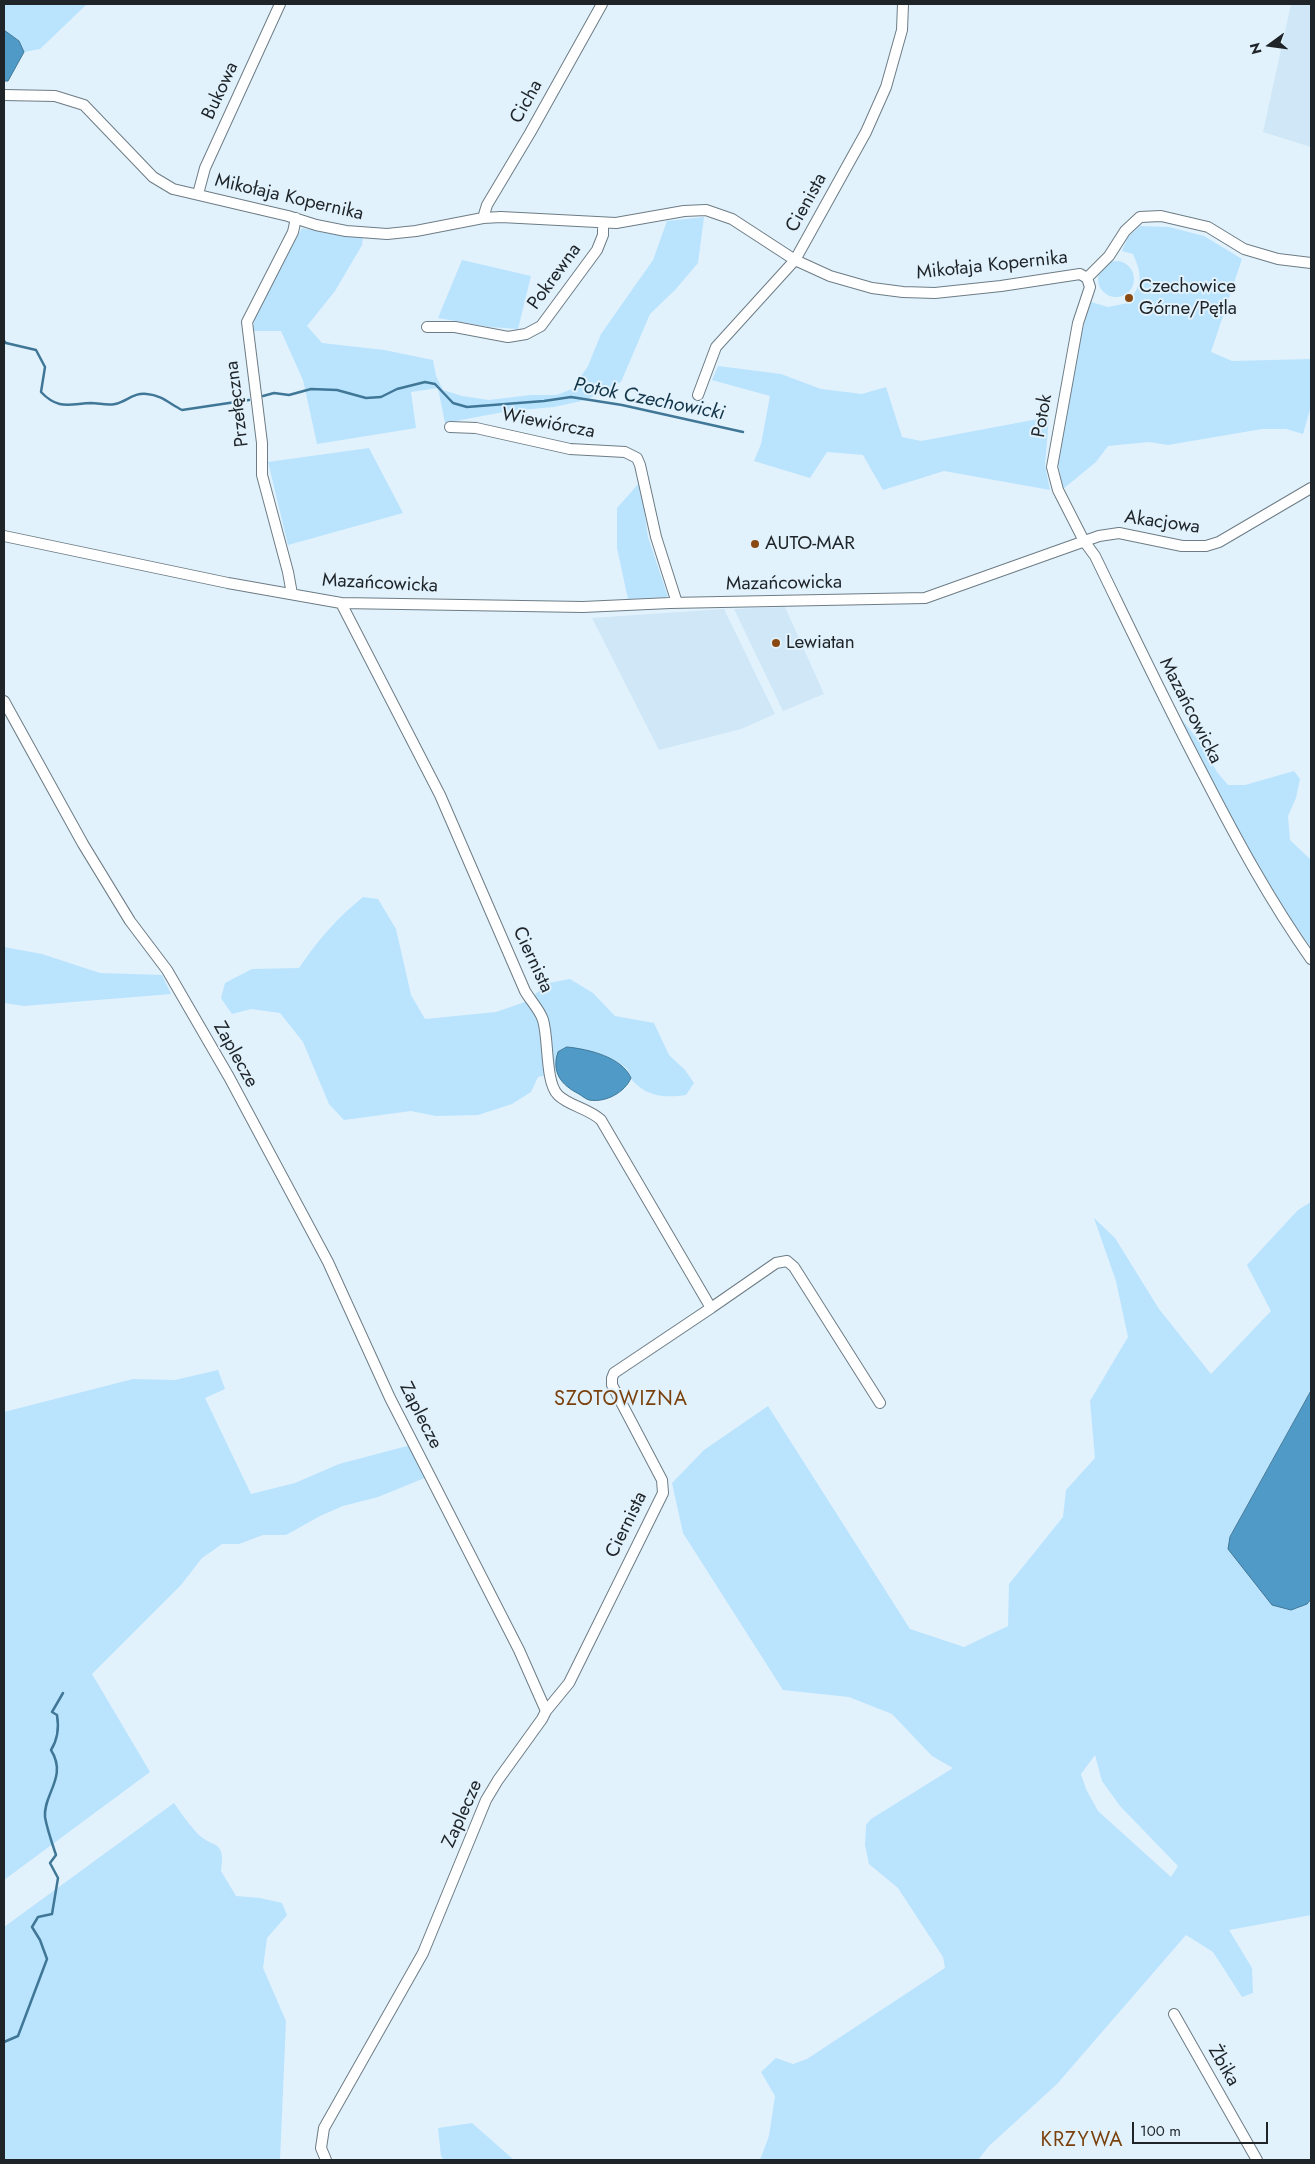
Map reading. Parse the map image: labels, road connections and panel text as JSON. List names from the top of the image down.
{
  "streets": {
    "street": [
      "Bukowa",
      "Cicha",
      "Mikołaja Kopernika",
      "Cienista",
      "Pokrewna",
      "Przełęczna",
      "Potok",
      "Wiewiórcza",
      "Akacjowa",
      "Mazańcowicka",
      "Ciernista",
      "Zaplecze",
      "Żbika"
    ]
  },
  "crossings": [
    ["Bukowa", "Mikołaja Kopernika"],
    ["Cicha", "Mikołaja Kopernika"],
    ["Mikołaja Kopernika", "Cienista"],
    ["Mikołaja Kopernika", "Pokrewna"],
    ["Mikołaja Kopernika", "Przełęczna"],
    ["Mikołaja Kopernika", "Potok"],
    ["Przełęczna", "Mazańcowicka"],
    ["Potok", "Akacjowa"],
    ["Potok", "Mazańcowicka"],
    ["Wiewiórcza", "Mazańcowicka"],
    ["Akacjowa", "Mazańcowicka"],
    ["Mazańcowicka", "Ciernista"],
    ["Ciernista", "Zaplecze"]
  ],
  "districts": ["SZOTOWIZNA", "KRZYWA"],
  "water": ["Potok Czechowicki"],
  "places": ["Czechowice Górne/Pętla", "AUTO-MAR", "Lewiatan"],
  "scale_bar": "100 m",
  "north": "left"
}
